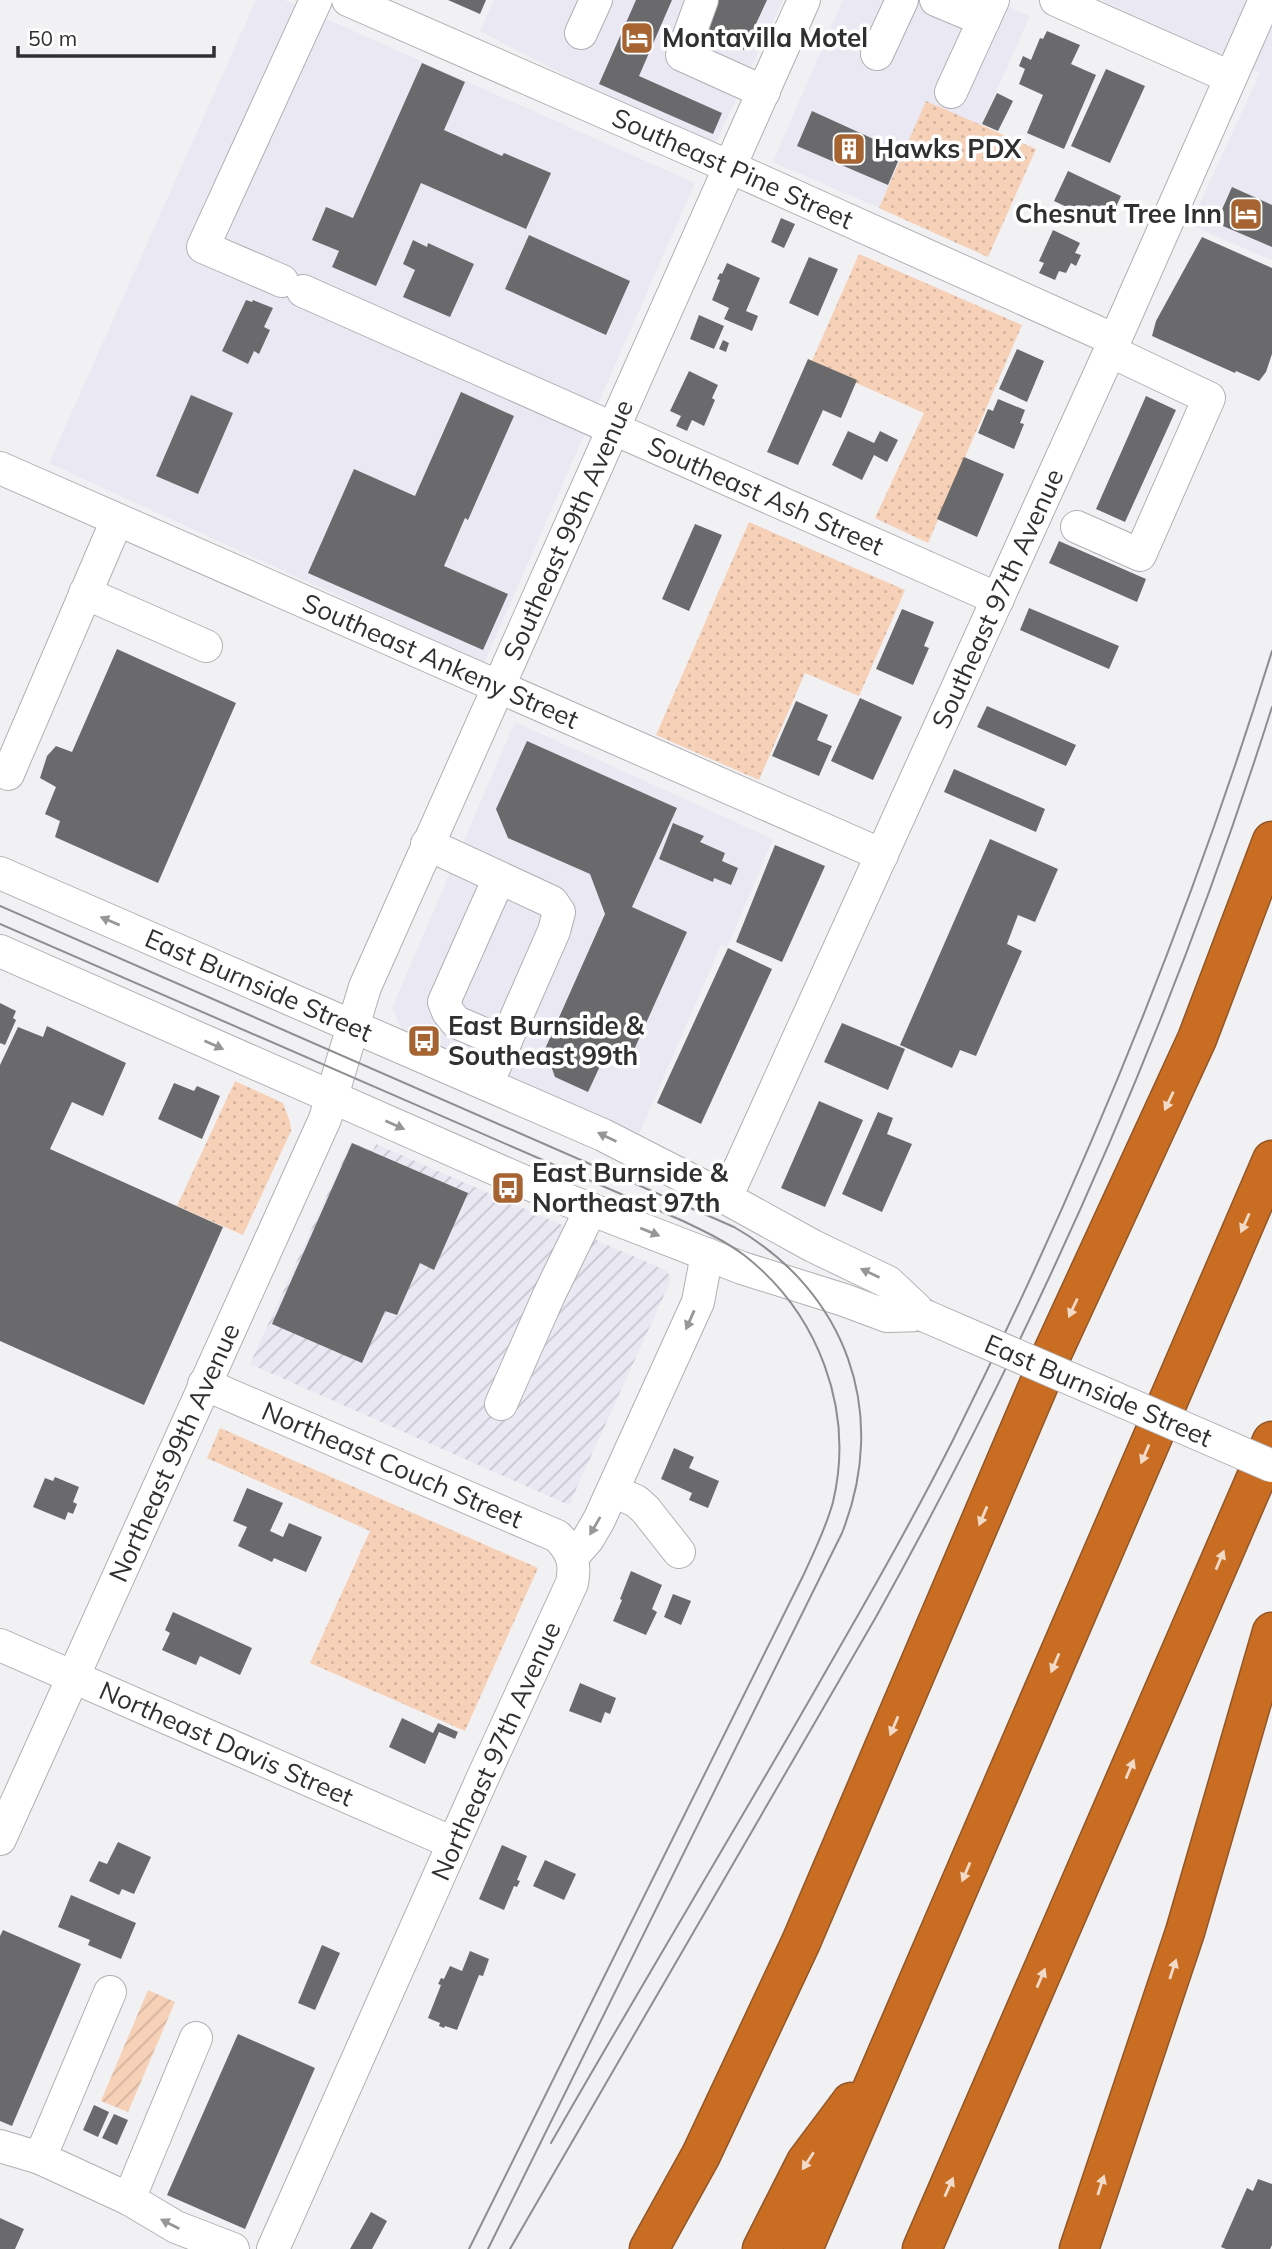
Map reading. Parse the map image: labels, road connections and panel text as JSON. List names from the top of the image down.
{
  "streets": {
    "street": [
      "Southeast Pine Street",
      "Southeast Ash Street",
      "Southeast 99th Avenue",
      "Southeast 97th Avenue",
      "Southeast Ankeny Street",
      "East Burnside Street",
      "Northeast 99th Avenue",
      "Northeast Couch Street",
      "Northeast Davis Street",
      "Northeast 97th Avenue"
    ]
  },
  "crossings": [
    ["Southeast Pine Street", "Southeast 99th Avenue"],
    ["Southeast Pine Street", "Southeast 97th Avenue"],
    ["Southeast Ash Street", "Southeast 99th Avenue"],
    ["Southeast Ash Street", "Southeast 97th Avenue"],
    ["Southeast 99th Avenue", "Southeast Ankeny Street"],
    ["Southeast 99th Avenue", "East Burnside Street"],
    ["Southeast 99th Avenue", "Northeast 99th Avenue"],
    ["Southeast 97th Avenue", "Southeast Ankeny Street"],
    ["Southeast 97th Avenue", "East Burnside Street"],
    ["East Burnside Street", "Northeast 99th Avenue"],
    ["Northeast 99th Avenue", "Northeast Couch Street"],
    ["Northeast 99th Avenue", "Northeast Davis Street"],
    ["Northeast Couch Street", "Northeast 97th Avenue"],
    ["Northeast Davis Street", "Northeast 97th Avenue"]
  ],
  "places": {
    "hotel": ["Montavilla Motel", "Chesnut Tree Inn"],
    "building": ["Hawks PDX"],
    "bus stop": ["East Burnside & Southeast 99th", "East Burnside & Northeast 97th"]
  },
  "scale_bar": "50 m"
}
